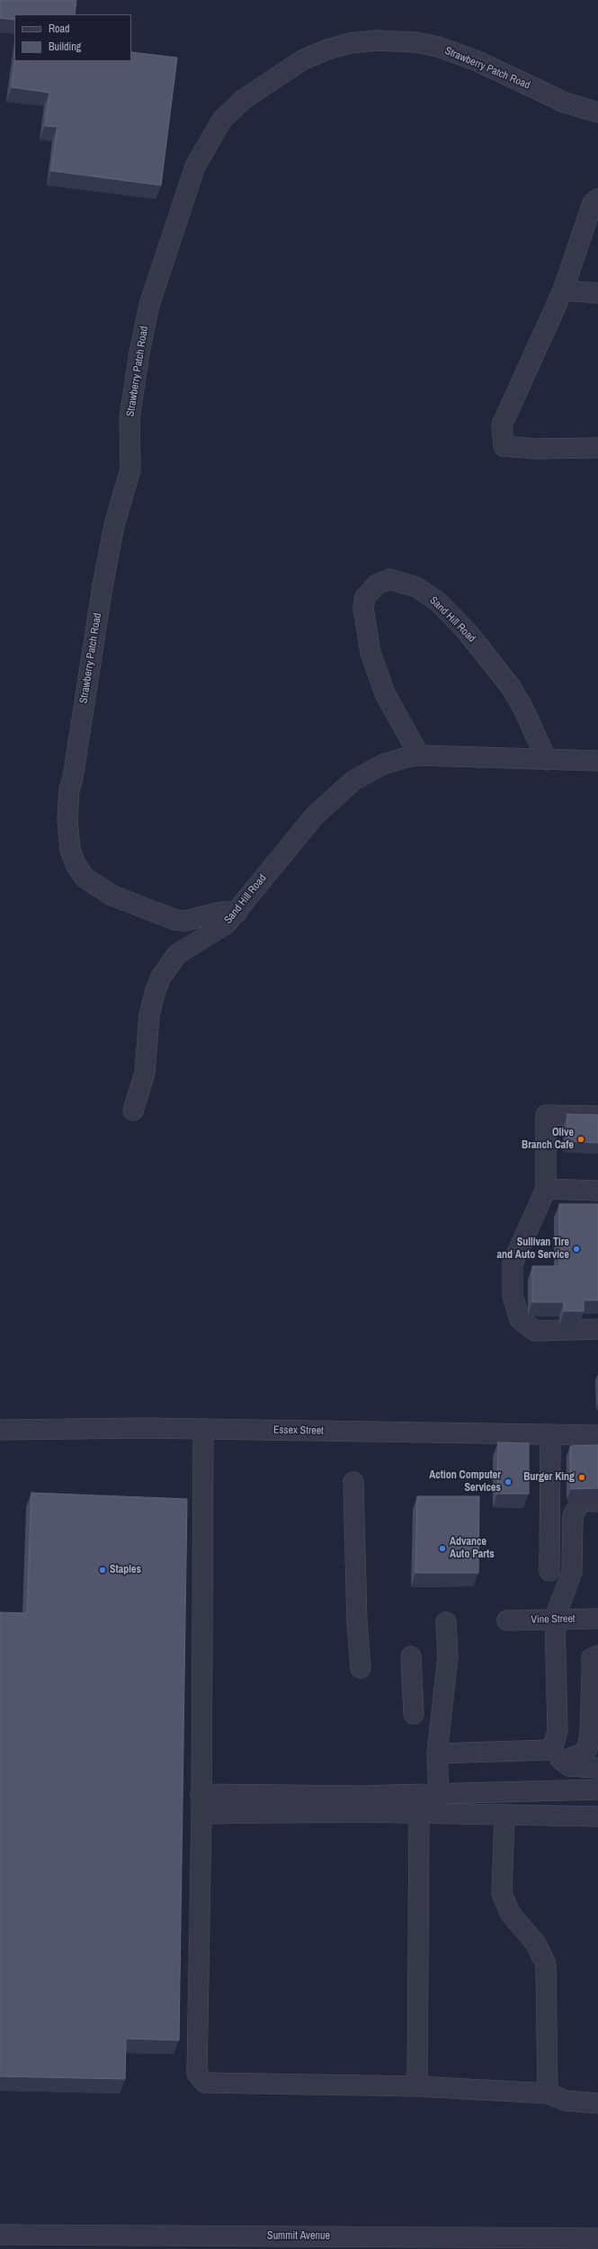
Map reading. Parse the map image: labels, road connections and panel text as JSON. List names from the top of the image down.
{
  "streets": {
    "street": [
      "Strawberry Patch Road",
      "Sand Hill Road",
      "Essex Street",
      "Vine Street",
      "Summit Avenue"
    ]
  },
  "crossings": [
    ["Strawberry Patch Road", "Sand Hill Road"]
  ],
  "places": [
    "Olive Branch Cafe",
    "Sullivan Tire and Auto Service",
    "Burger King",
    "Action Computer Services",
    "Advance Auto Parts",
    "Staples"
  ],
  "legend": ["Road", "Building"]
}
